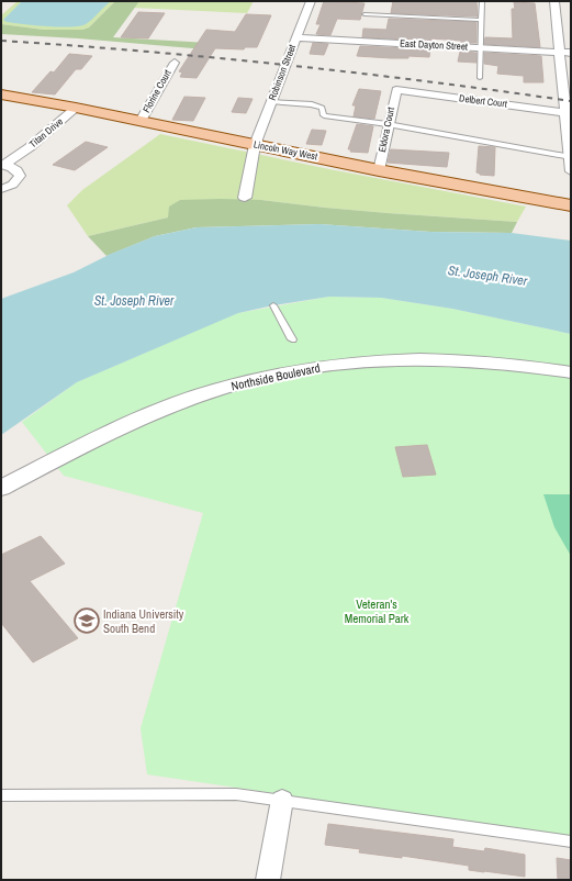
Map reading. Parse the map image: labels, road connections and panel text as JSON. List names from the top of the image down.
{
  "streets": {
    "main road": ["Lincoln Way West"],
    "street": [
      "East Dayton Street",
      "Robinson Street",
      "Florine Court",
      "Delbert Court",
      "Eldora Court",
      "Titan Drive",
      "Northside Boulevard"
    ]
  },
  "crossings": [
    ["East Dayton Street", "Robinson Street"],
    ["Robinson Street", "Lincoln Way West"],
    ["Florine Court", "Lincoln Way West"],
    ["Delbert Court", "Eldora Court"],
    ["Eldora Court", "Lincoln Way West"],
    ["Titan Drive", "Lincoln Way West"]
  ],
  "water": ["St. Joseph River"],
  "parks": ["Veteran's Memorial Park"],
  "places": {
    "school or university": ["Indiana University South Bend"]
  }
}
